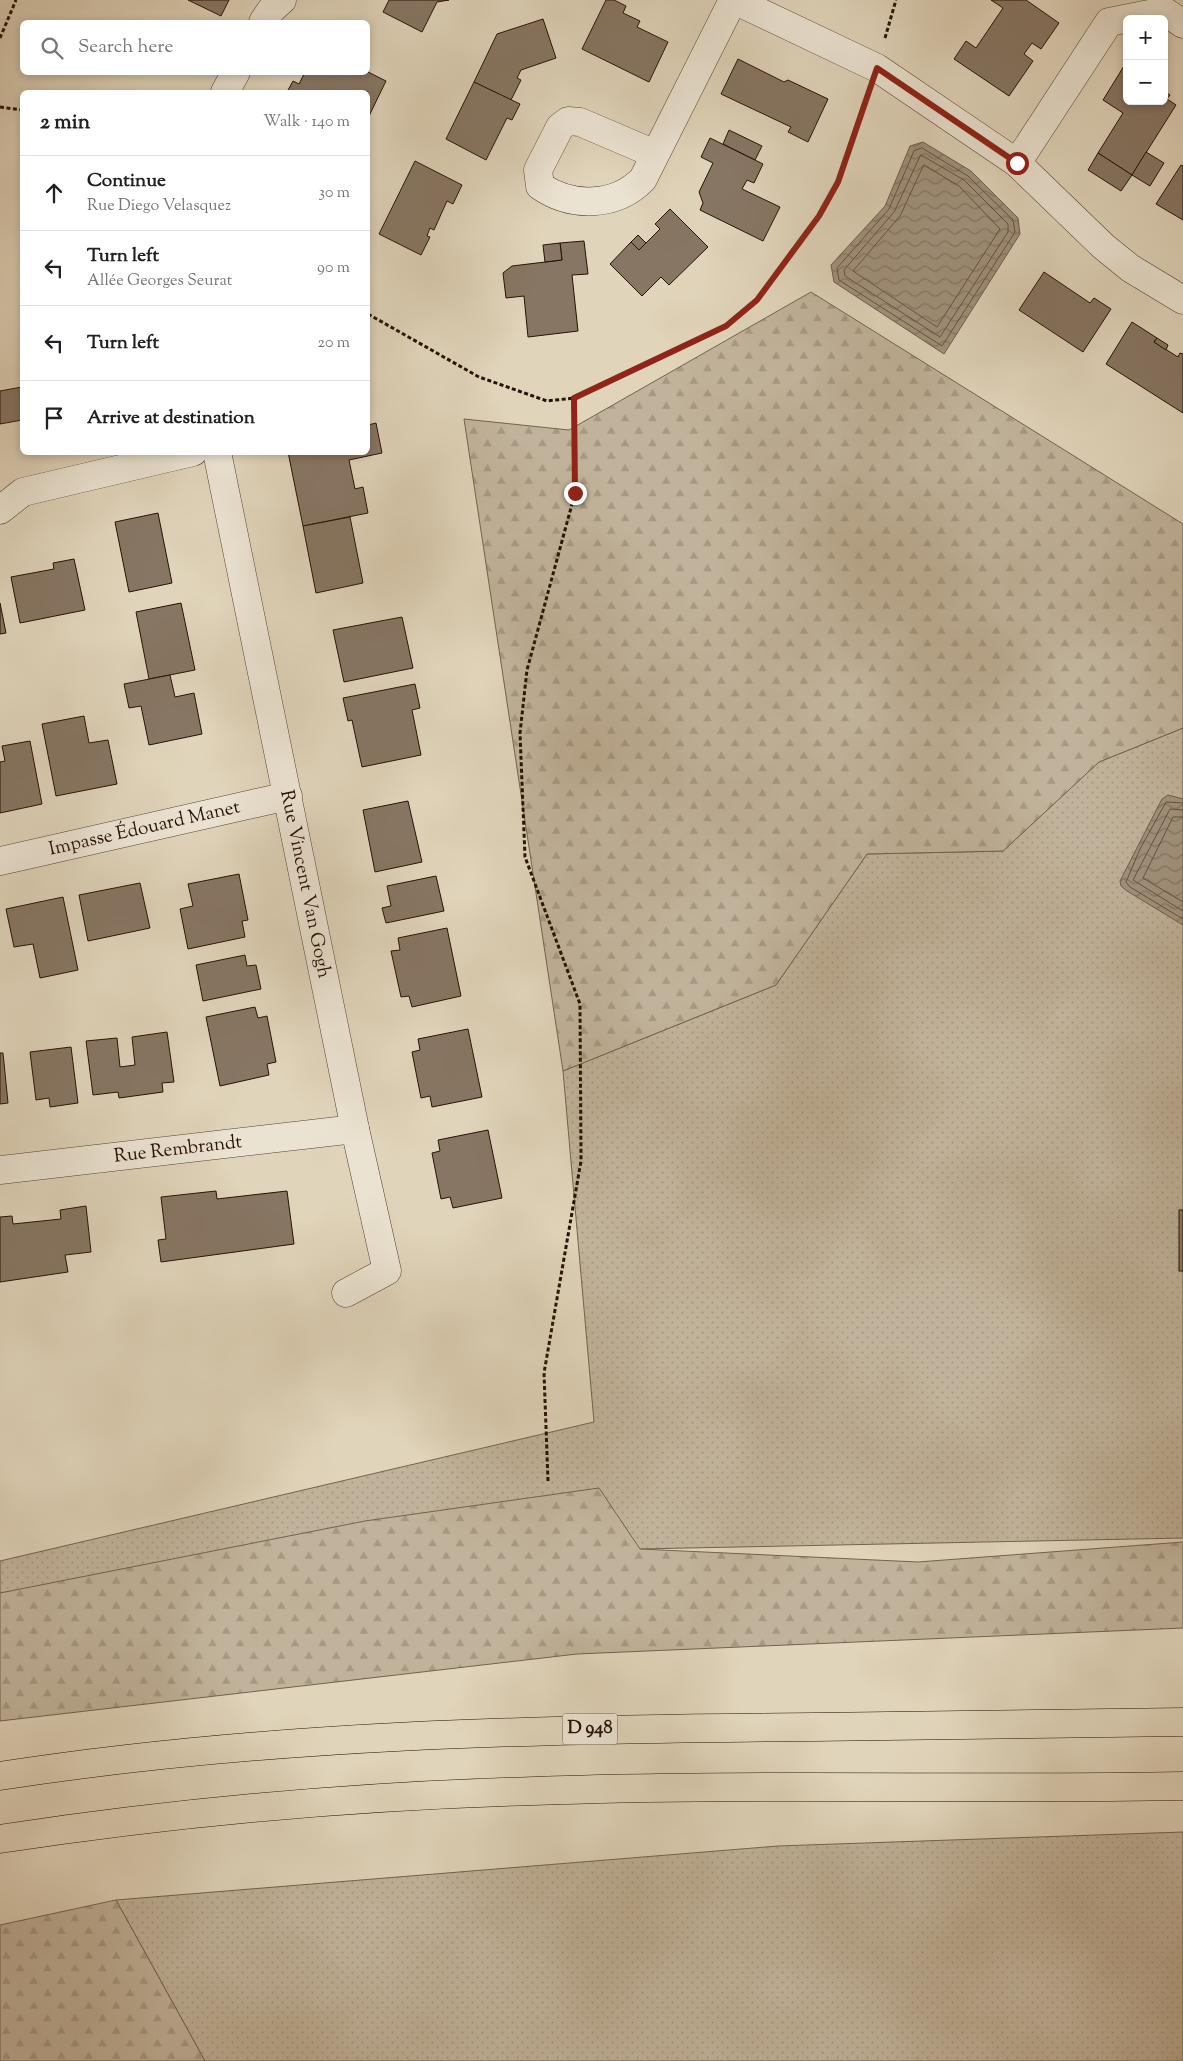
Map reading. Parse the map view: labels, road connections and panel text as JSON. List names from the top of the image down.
{
  "streets": {
    "highway": ["D 948"],
    "street": ["Impasse Édouard Manet", "Rue Vincent Van Gogh", "Rue Rembrandt"]
  },
  "crossings": [
    ["Impasse Édouard Manet", "Rue Vincent Van Gogh"],
    ["Rue Vincent Van Gogh", "Rue Rembrandt"]
  ],
  "page": {
    "map_buttons": ["+", "−"],
    "search": "Search here",
    "heading": ["2 min", "Walk · 140 m"],
    "list": [
      ["Continue", "Rue Diego Velasquez", "30 m"],
      ["Turn left", "Allée Georges Seurat", "90 m"],
      ["Turn left", "20 m"],
      "Arrive at destination"
    ]
  }
}
